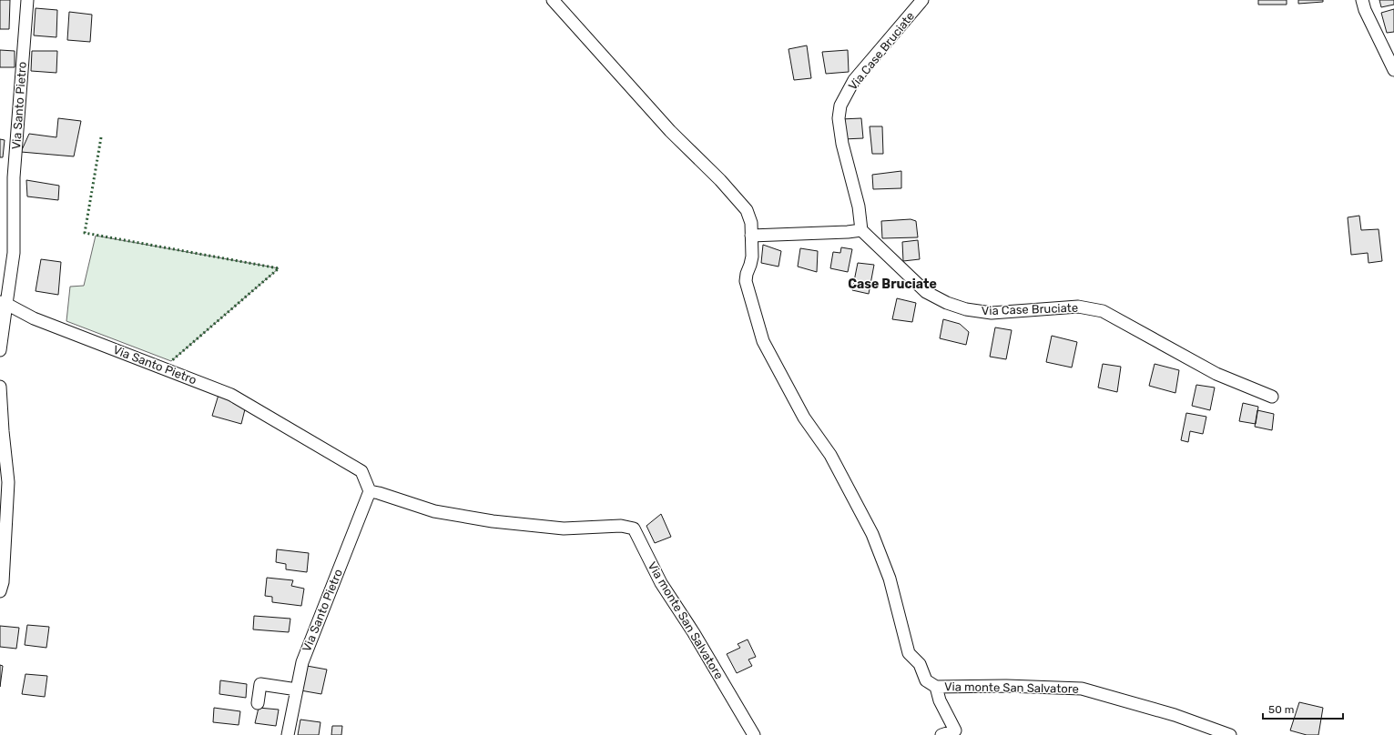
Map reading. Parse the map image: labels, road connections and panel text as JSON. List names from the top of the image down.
{
  "streets": {
    "street": ["Via Case Bruciate", "Via Santo Pietro", "Via monte San Salvatore"]
  },
  "crossings": [
    ["Via Santo Pietro", "Via monte San Salvatore"]
  ],
  "districts": ["Case Bruciate"],
  "scale_bar": "50 m"
}
